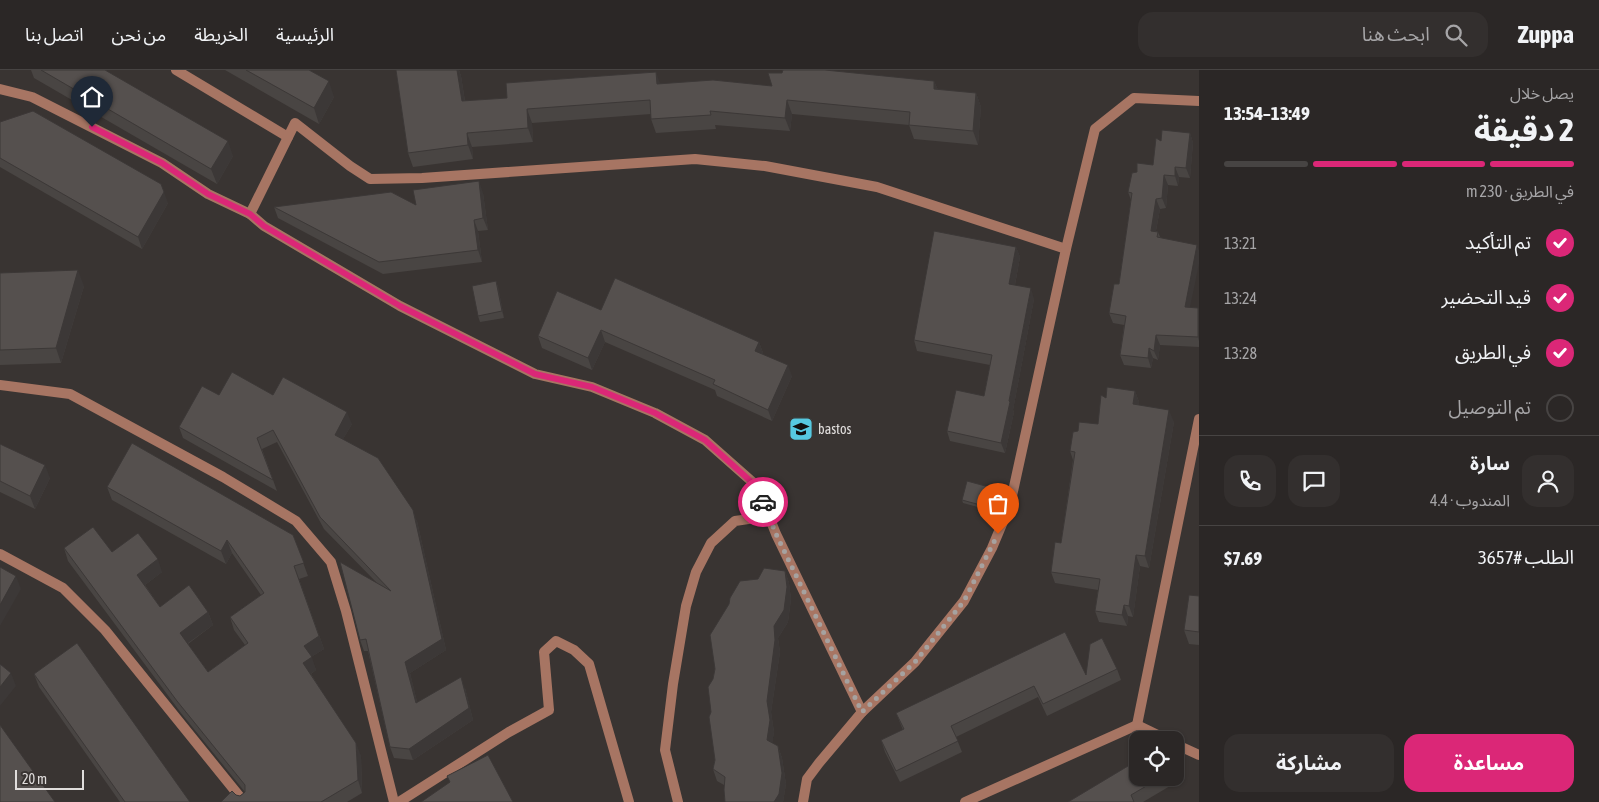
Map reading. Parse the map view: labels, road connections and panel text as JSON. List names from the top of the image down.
{
  "places": {
    "school or university": ["bastos"]
  },
  "scale_bar": "20 m",
  "page": {
    "header": "Zuppa",
    "search": "ابحث هنا",
    "nav": [
      "الرئيسية",
      "الخريطة",
      "من نحن",
      "اتصل بنا"
    ],
    "heading": ["2 دقيقة", "يصل خلال", "13:49–13:54"],
    "panel": [
      "سارة",
      "المندوب · 4.4",
      "الطلب #3657",
      "$7.69"
    ],
    "bar": "في الطريق · 230 m",
    "list": [
      ["تم التأكيد", "13:21"],
      ["قيد التحضير", "13:24"],
      ["في الطريق", "13:28"],
      "تم التوصيل"
    ],
    "buttons": ["مساعدة", "مشاركة"],
    "scale": "20 m"
  }
}
